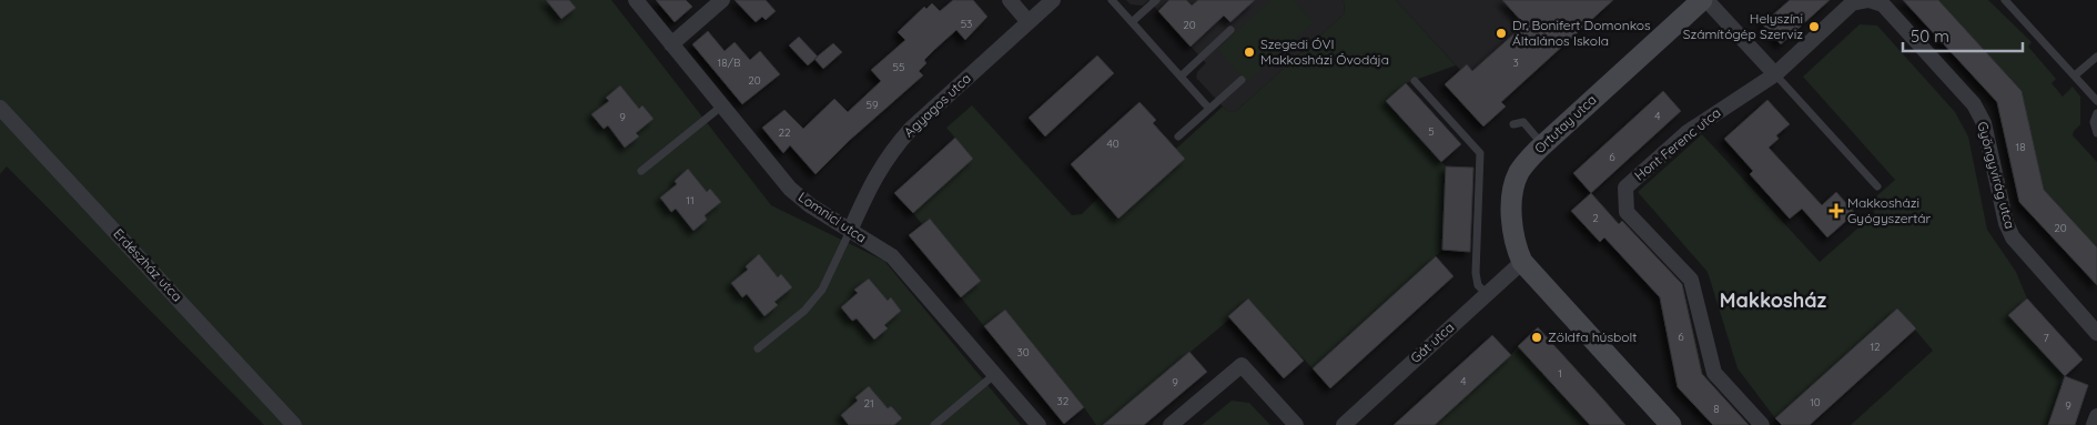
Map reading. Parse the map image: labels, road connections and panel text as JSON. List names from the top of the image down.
{
  "streets": {
    "street": [
      "Agyagos utca",
      "Ortutay utca",
      "Hont Ferenc utca",
      "Gyöngyvirág utca",
      "Lomnici utca",
      "Erdészház utca",
      "Gát utca"
    ]
  },
  "crossings": [
    ["Agyagos utca", "Lomnici utca"],
    ["Ortutay utca", "Gát utca"],
    ["Hont Ferenc utca", "Gyöngyvirág utca"]
  ],
  "districts": ["Makkosház"],
  "places": {
    "other": [
      "Helyszíni Számítógép Szerviz",
      "Dr. Bonifert Domonkos Általános Iskola",
      "Szegedi ÓVI Makkosházi Óvodája",
      "Zöldfa húsbolt"
    ],
    "health": ["Makkosházi Gyógyszertár"]
  },
  "house_numbers": [
    "53",
    "20",
    "18/B",
    "3",
    "55",
    "20",
    "59",
    "4",
    "9",
    "5",
    "22",
    "40",
    "18",
    "6",
    "11",
    "2",
    "20",
    "6",
    "7",
    "12",
    "30",
    "1",
    "4",
    "9",
    "32",
    "10",
    "21",
    "9",
    "8"
  ],
  "scale_bar": "50 m"
}
